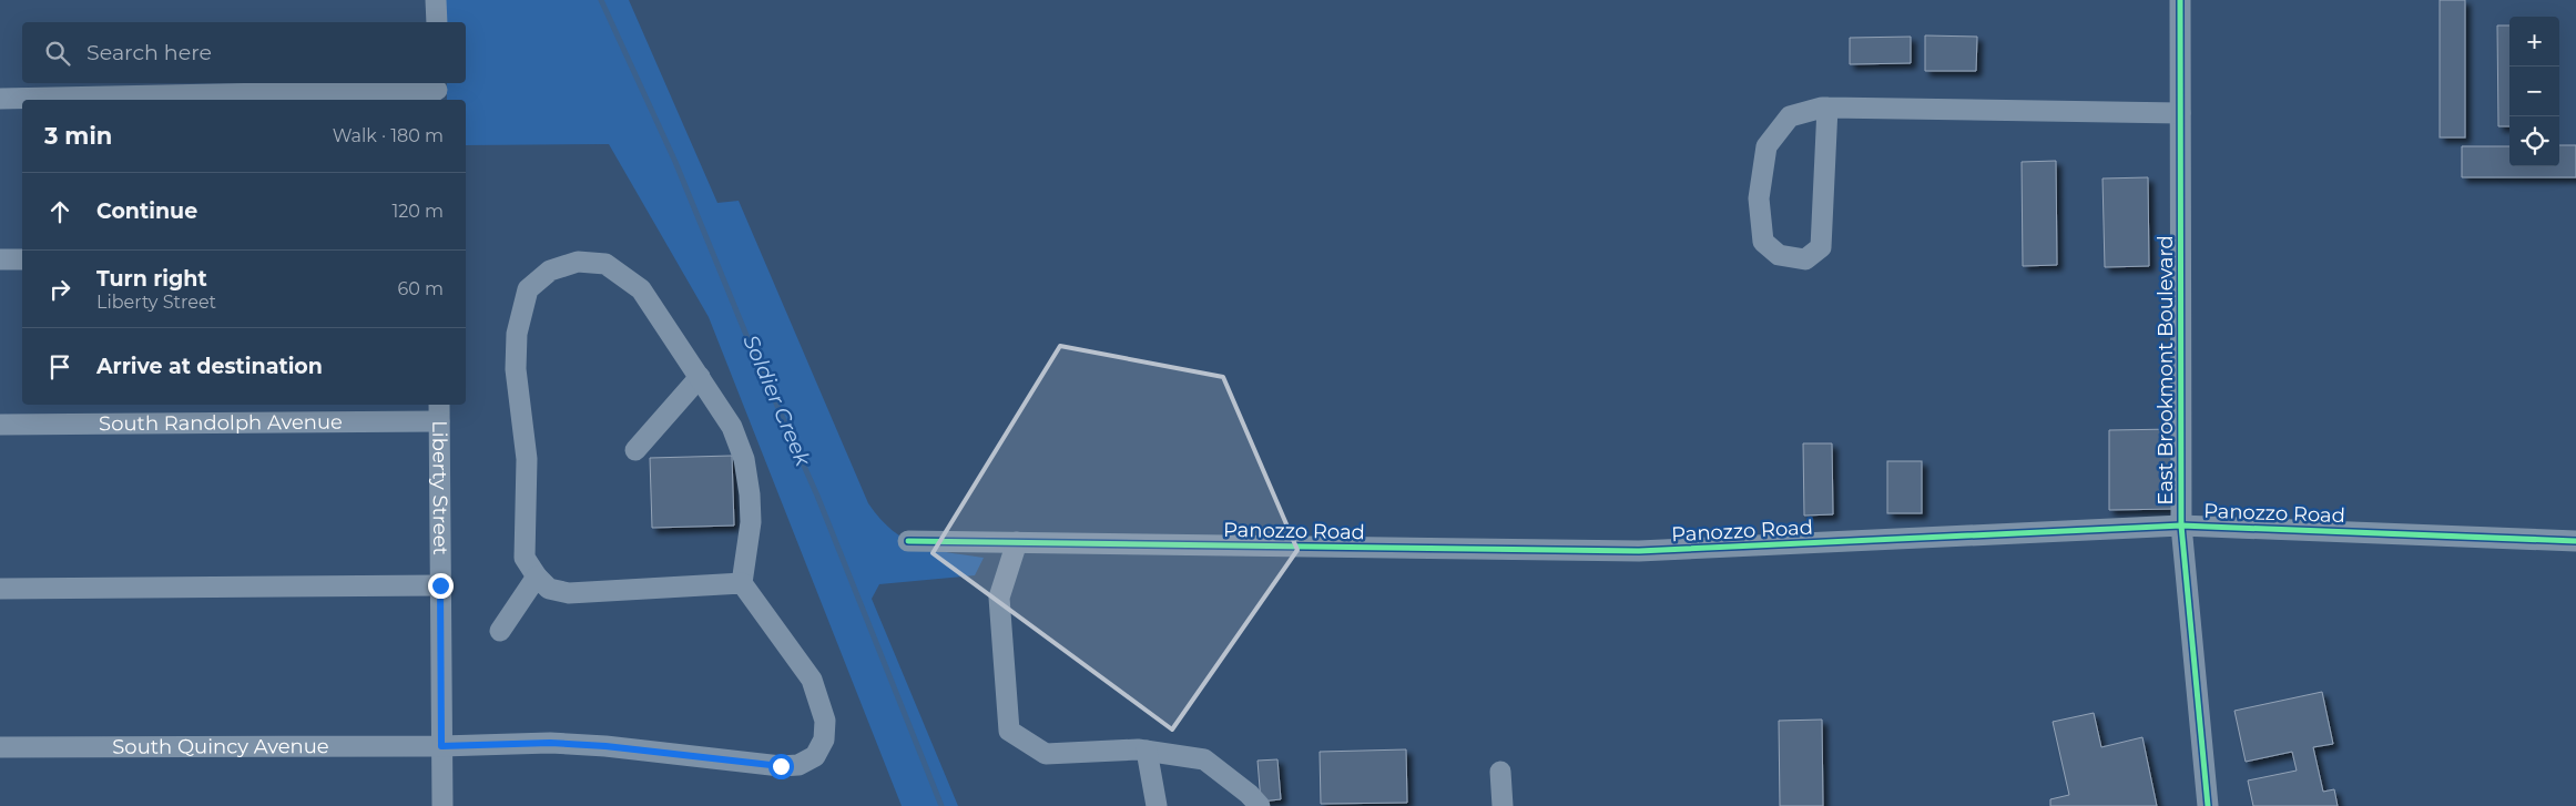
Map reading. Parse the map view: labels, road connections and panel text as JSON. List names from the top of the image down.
{
  "streets": {
    "street": [
      "East Brookmont Boulevard",
      "South Randolph Avenue",
      "Liberty Street",
      "Panozzo Road",
      "South Quincy Avenue"
    ]
  },
  "crossings": [
    ["East Brookmont Boulevard", "Panozzo Road"],
    ["South Randolph Avenue", "Liberty Street"],
    ["Liberty Street", "South Quincy Avenue"]
  ],
  "water": ["Soldier Creek"],
  "page": {
    "map_buttons": ["+", "−"],
    "search": "Search here",
    "heading": ["3 min", "Walk · 180 m"],
    "list": [
      ["Continue", "120 m"],
      ["Turn right", "Liberty Street", "60 m"],
      "Arrive at destination"
    ]
  }
}
